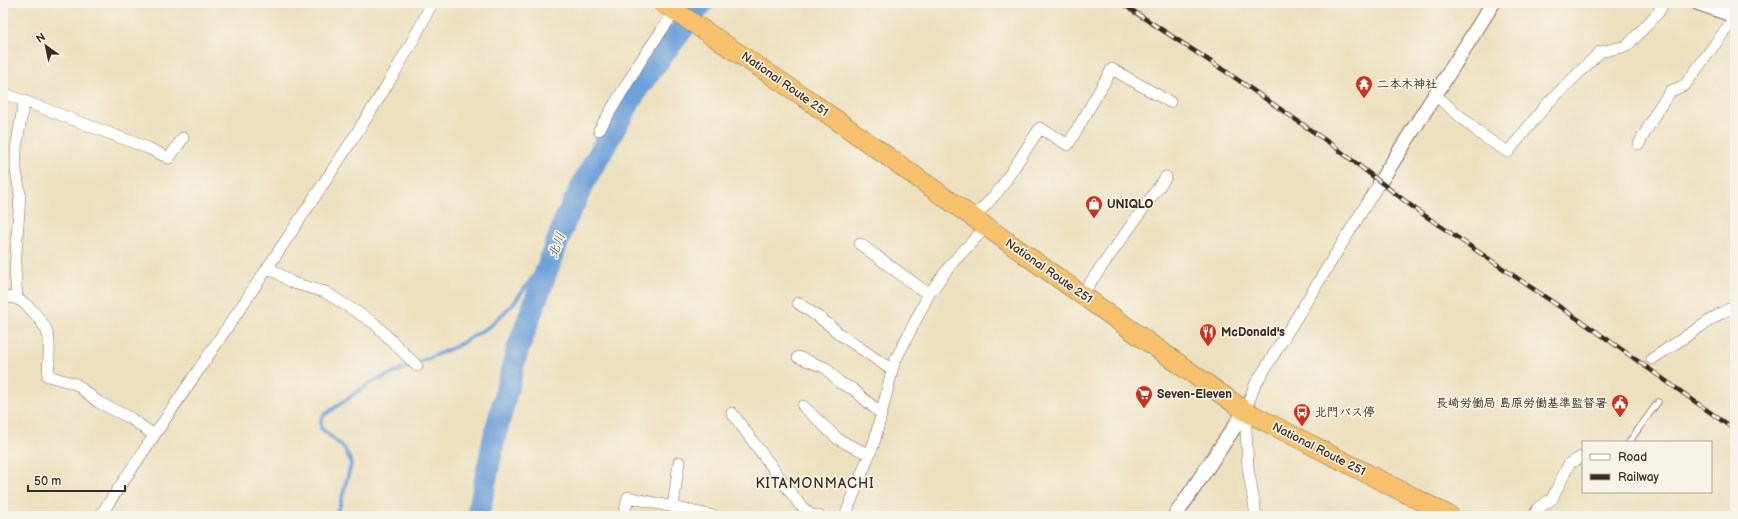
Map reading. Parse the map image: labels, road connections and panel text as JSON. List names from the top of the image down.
{
  "streets": {
    "highway": ["National Route 251"]
  },
  "districts": ["KITAMONMACHI"],
  "water": ["北川"],
  "places": {
    "temple": ["二本木神社"],
    "shop": ["UNIQLO"],
    "restaurant": ["McDonald's"],
    "supermarket": ["Seven-Eleven"],
    "public building": ["長崎労働局 島原労働基準監督署"],
    "bus stop": ["北門バス停"]
  },
  "legend": ["Road", "Railway"],
  "scale_bar": "50 m",
  "north": "top left"
}
